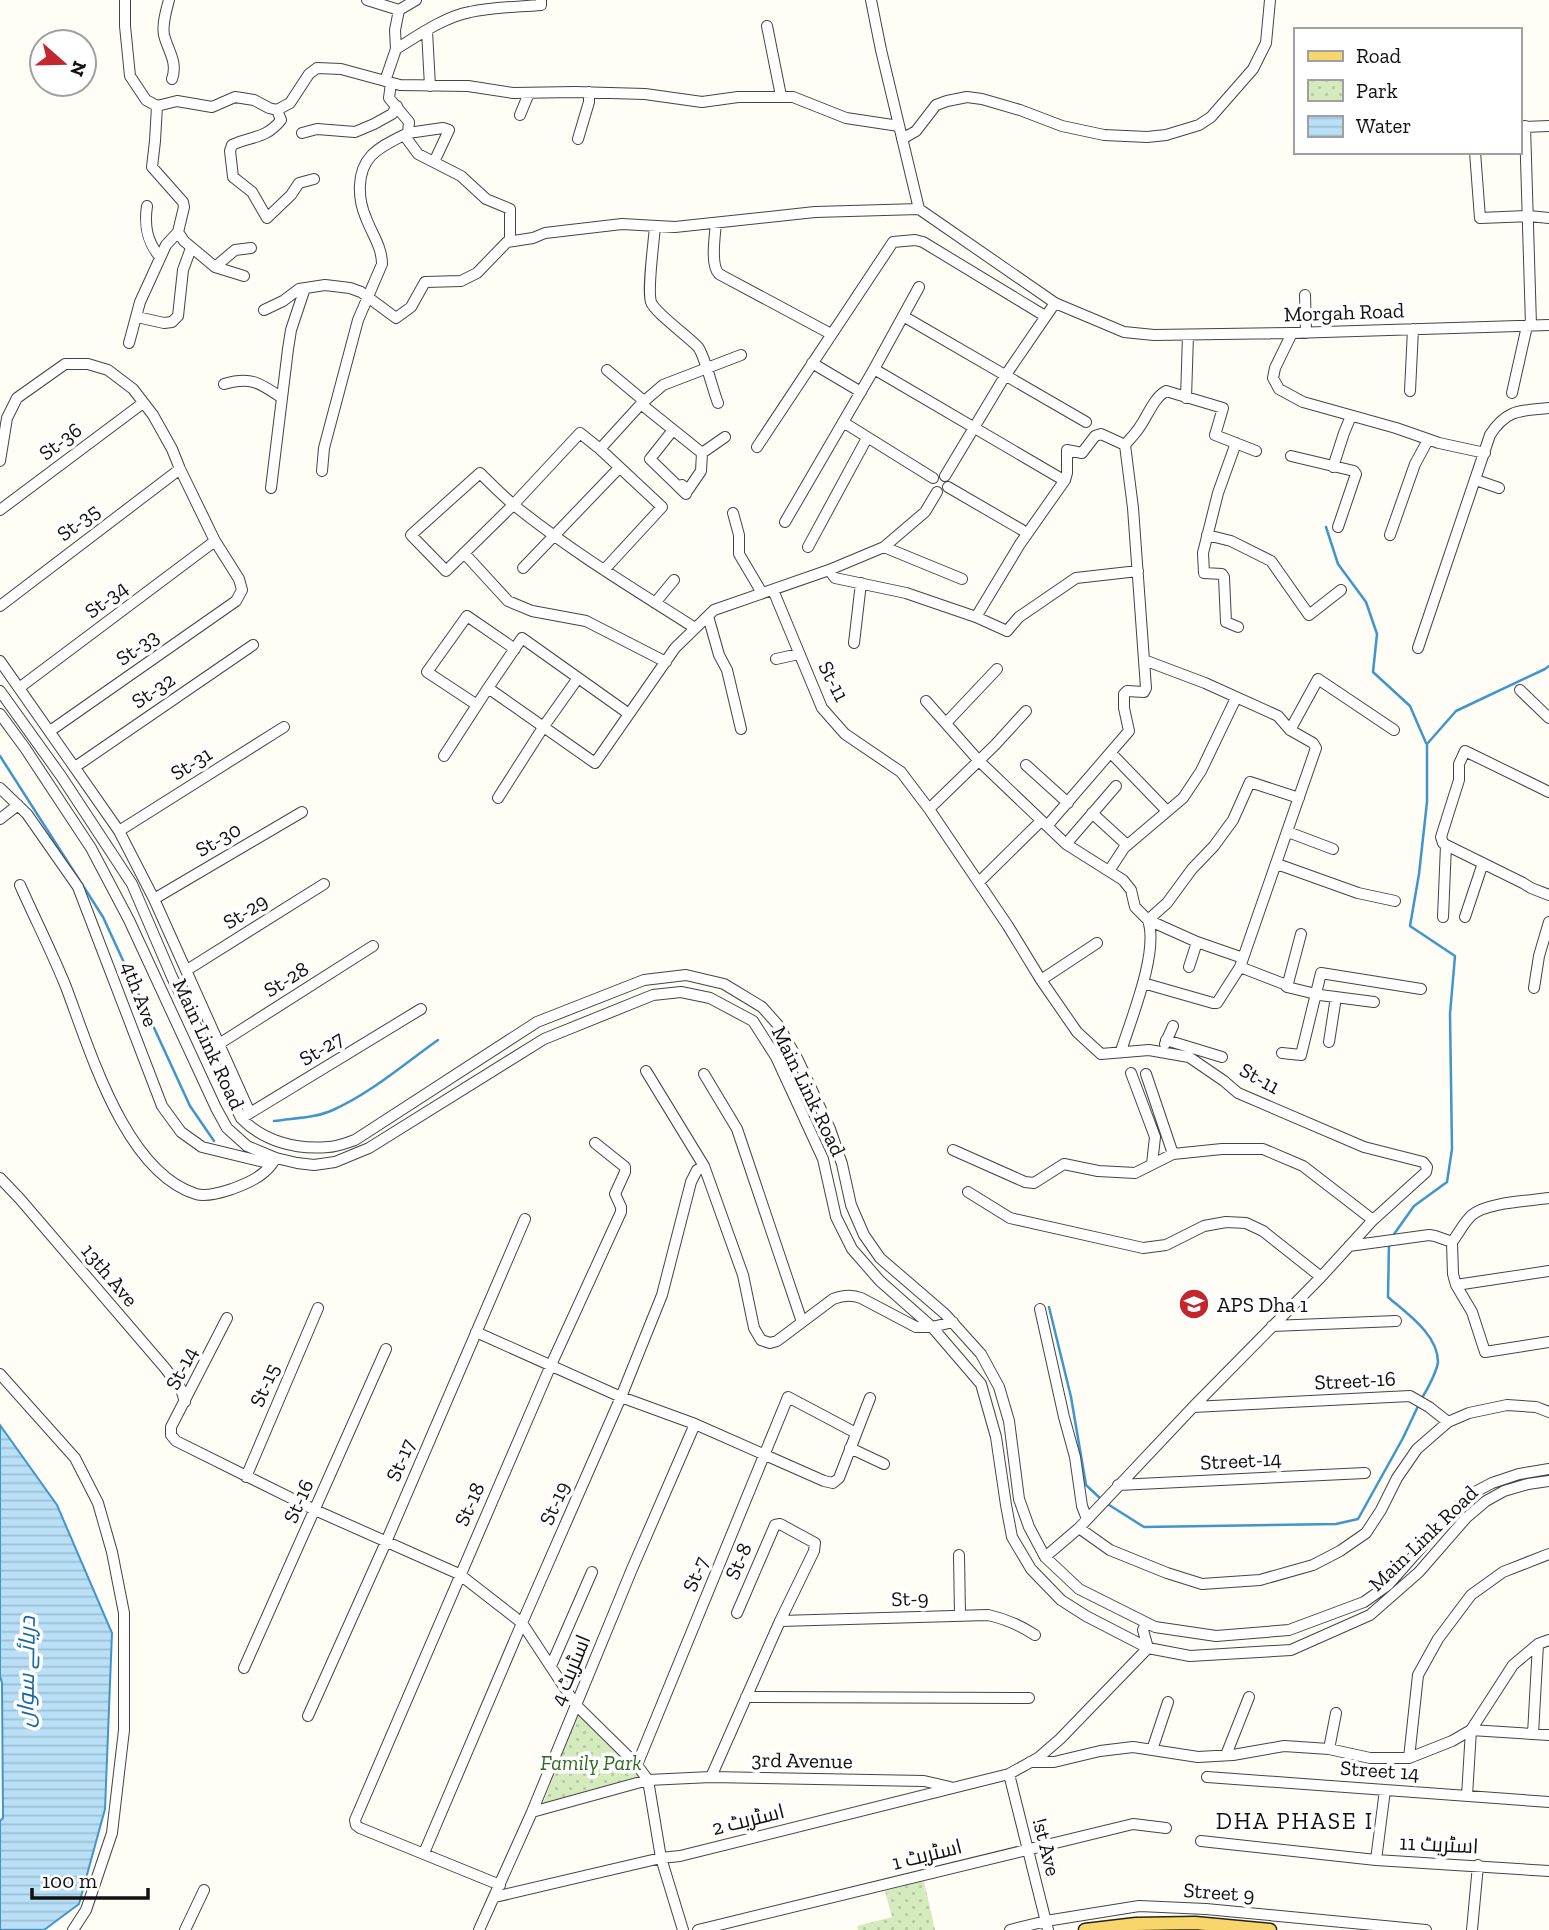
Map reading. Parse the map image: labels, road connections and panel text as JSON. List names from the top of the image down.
{
  "streets": {
    "street": [
      "Morgah Road",
      "St-36",
      "St-35",
      "St-34",
      "St-33",
      "St-11",
      "St-32",
      "St-31",
      "St-30",
      "St-29",
      "St-28",
      "4th Ave",
      "Main Link Road",
      "St-27",
      "13th Ave",
      "St-14",
      "Street-16",
      "St-15",
      "St-17",
      "Street-14",
      "St-16",
      "St-19",
      "St-18",
      "St-8",
      "St-7",
      "St-9",
      "اسٹریٹ 4",
      "3rd Avenue",
      "Street 14",
      "اسٹریٹ 2",
      "اسٹریٹ 11",
      "!st Ave",
      "اسٹریٹ 1",
      "Street 9"
    ]
  },
  "crossings": [
    ["St-34", "St-33"],
    ["St-11", "Main Link Road"],
    ["St-11", "Street-16"],
    ["St-11", "Street-14"],
    ["4th Ave", "Main Link Road"],
    ["Main Link Road", "St-27"],
    ["Main Link Road", "اسٹریٹ 2"],
    ["13th Ave", "St-14"],
    ["St-14", "St-15"],
    ["St-19", "St-18"],
    ["St-8", "St-9"],
    ["اسٹریٹ 4", "3rd Avenue"],
    ["اسٹریٹ 4", "اسٹریٹ 2"],
    ["3rd Avenue", "اسٹریٹ 2"],
    ["اسٹریٹ 2", "!st Ave"],
    ["!st Ave", "اسٹریٹ 1"],
    ["!st Ave", "Street 9"]
  ],
  "districts": ["DHA PHASE I"],
  "water": ["دریائے سواں"],
  "parks": ["Family Park"],
  "places": {
    "school or university": ["APS Dha 1"]
  },
  "legend": ["Road", "Park", "Water"],
  "scale_bar": "100 m",
  "north": "right"
}
